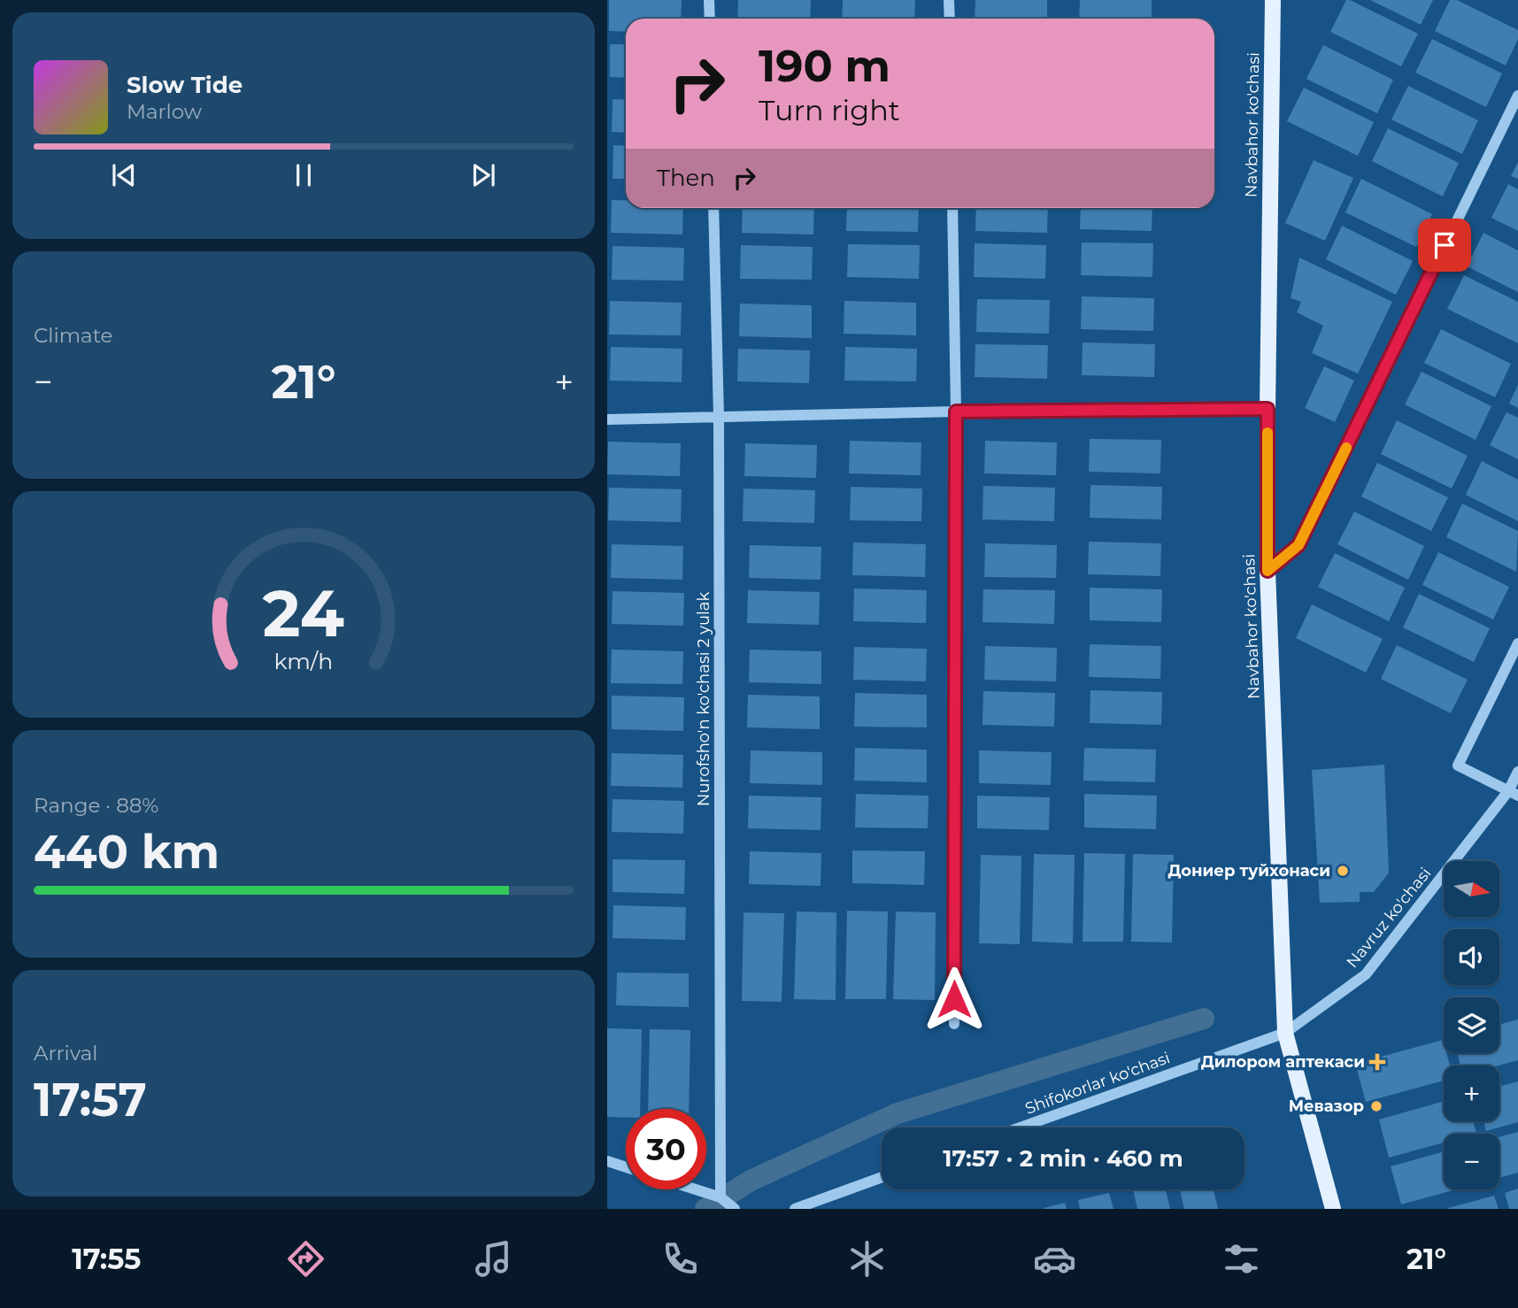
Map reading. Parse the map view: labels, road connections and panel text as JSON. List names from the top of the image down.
{
  "streets": {
    "main road": ["Navbahor ko'chasi"],
    "street": ["Nurofsho'n ko'chasi 2 yulak", "Navruz ko'chasi", "Shifokorlar ko'chasi"]
  },
  "crossings": [
    ["Navbahor ko'chasi", "Navruz ko'chasi"],
    ["Navbahor ko'chasi", "Shifokorlar ko'chasi"],
    ["Navruz ko'chasi", "Shifokorlar ko'chasi"]
  ],
  "places": {
    "other": ["Дониер туйхонаси", "Мевазор"],
    "health": ["Дилором аптекаси"]
  },
  "north": "right",
  "page": {
    "turn": ["190 m", "Turn right"],
    "song": ["Slow Tide", "Marlow"],
    "then": "Then",
    "tile": [
      "Climate",
      ["Range · 88%", "440 km"],
      ["Arrival", "17:57"]
    ],
    "heat": ["−", "21°", "+"],
    "map_buttons": ["+", "−"],
    "limit": "30",
    "trip": "17:57 · 2 min · 460 m",
    "tabs": ["17:55", "21°"],
    "gauge": ["24", "km/h"]
  }
}
